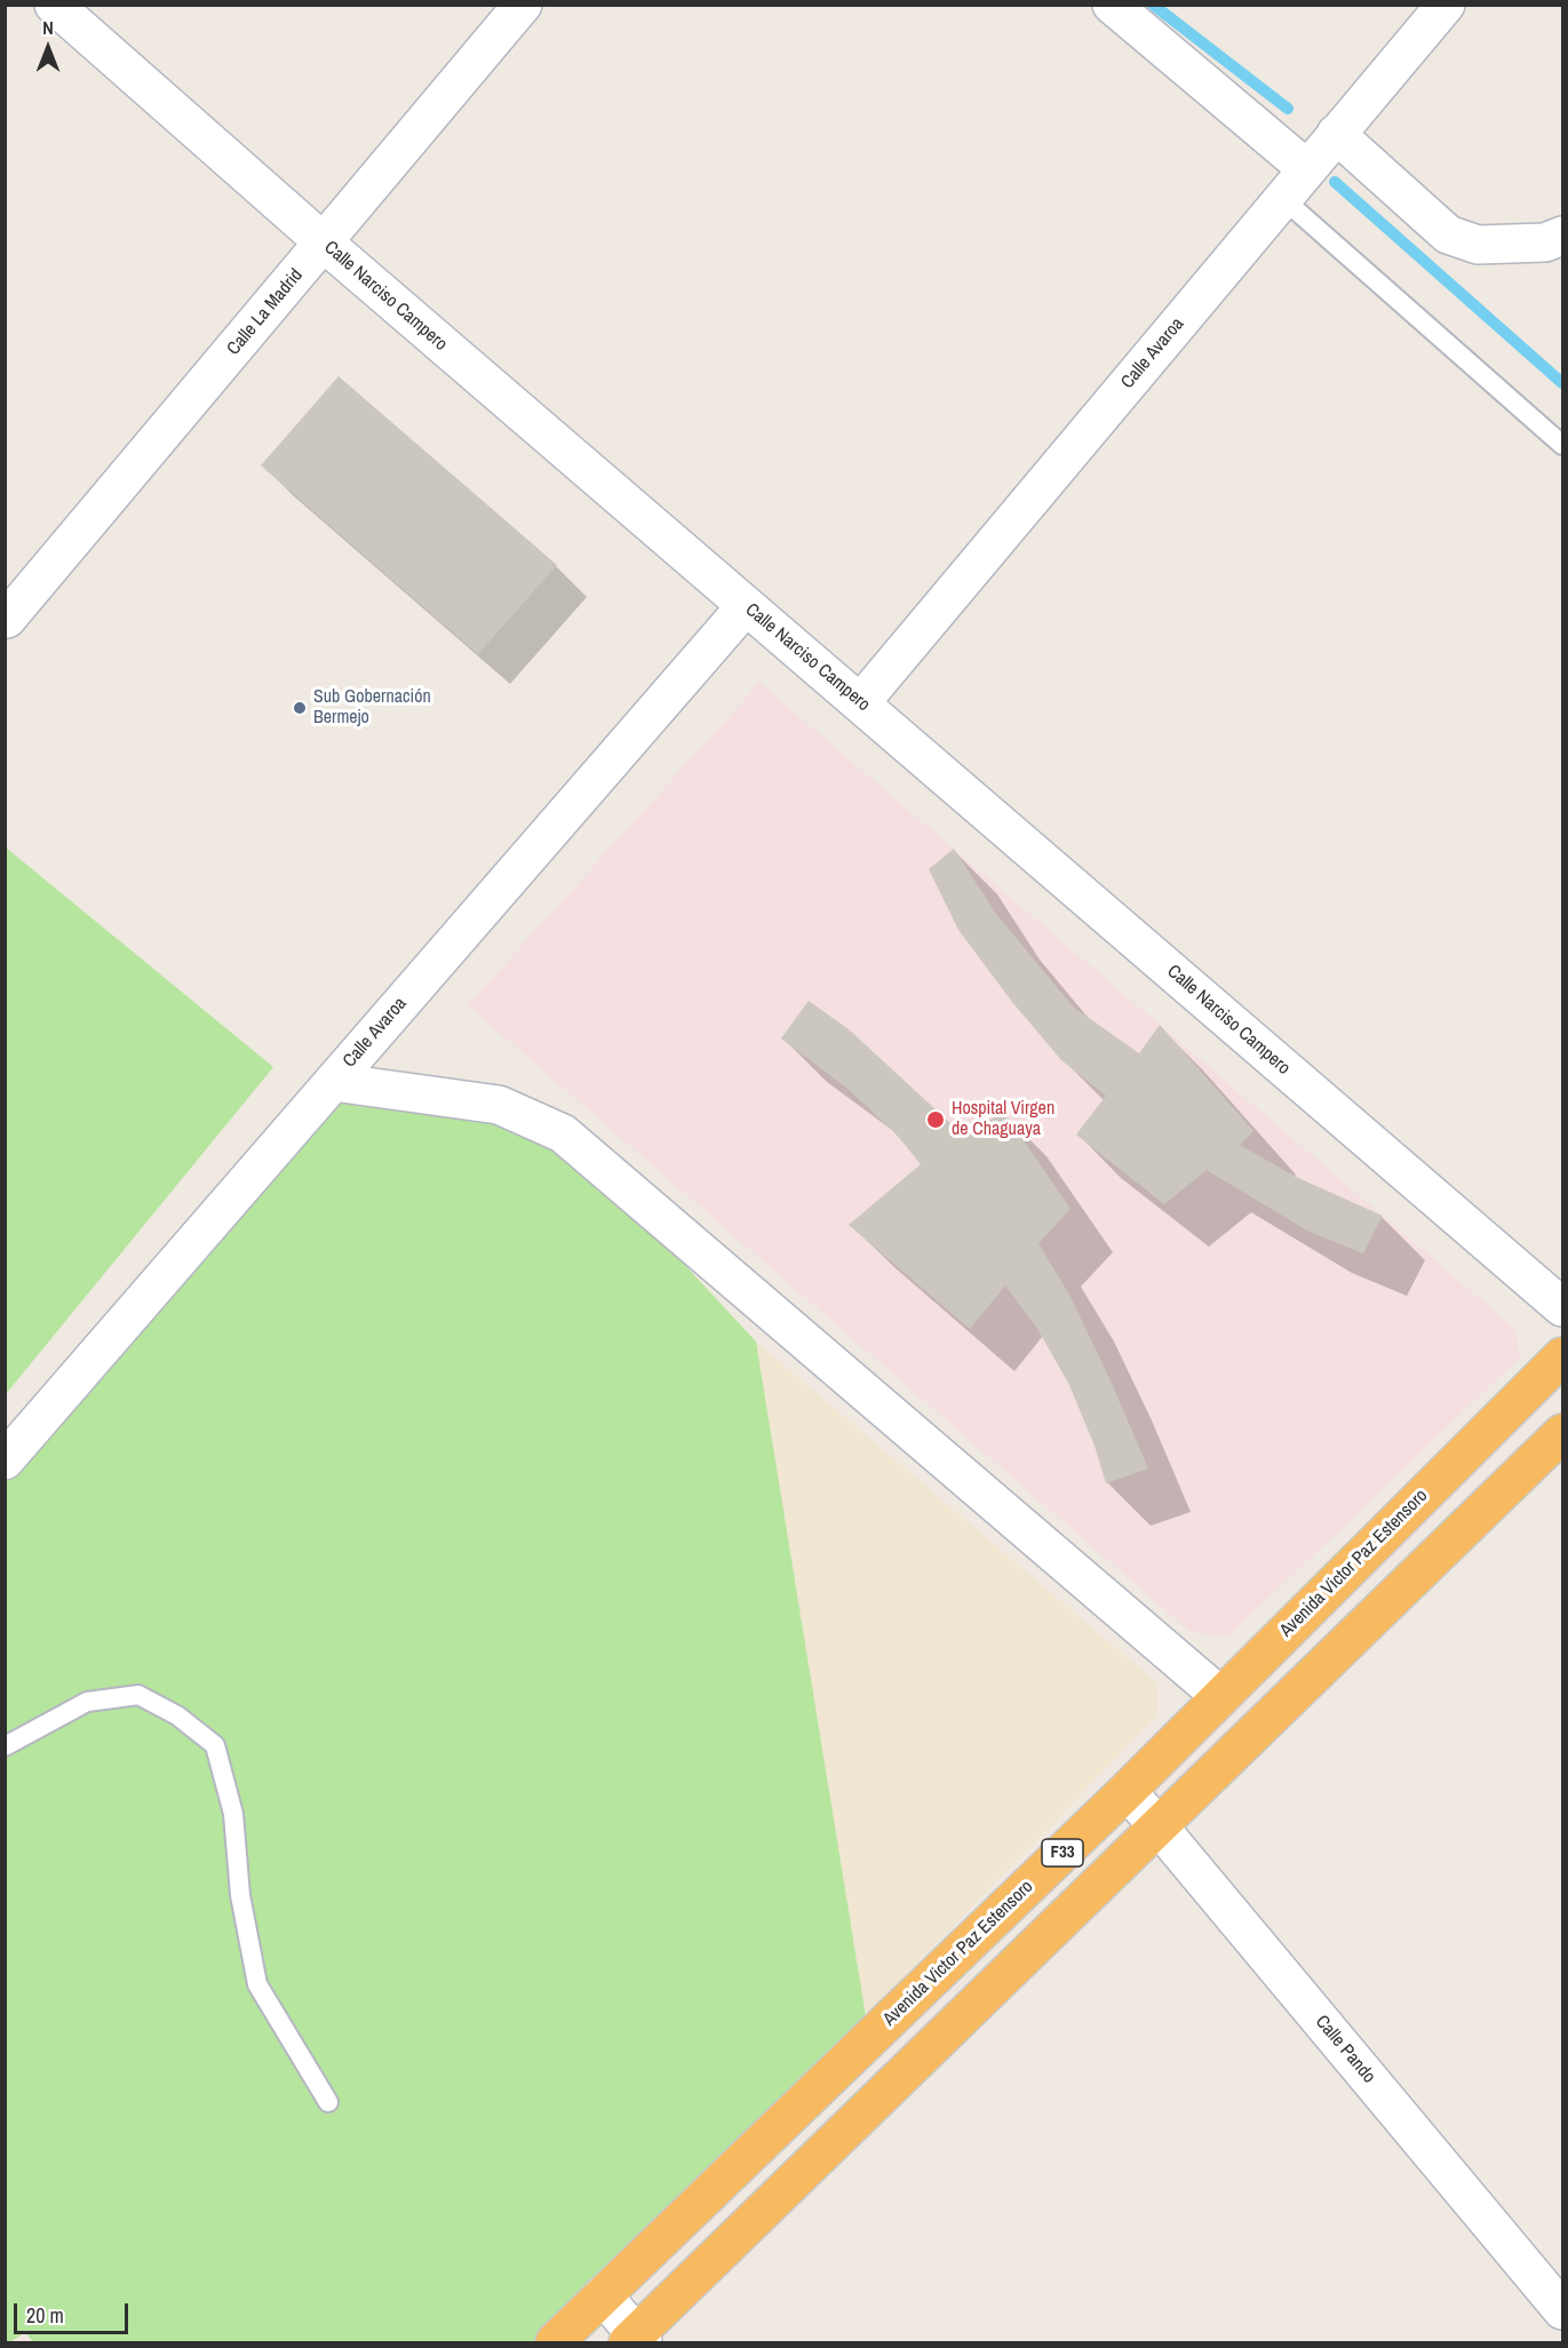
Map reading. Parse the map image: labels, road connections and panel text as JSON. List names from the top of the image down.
{
  "streets": {
    "highway": ["Avenida Victor Paz Estensoro", "F33"],
    "street": [
      "Calle Narciso Campero",
      "Calle La Madrid",
      "Calle Avaroa",
      "Calle Pando"
    ]
  },
  "crossings": [
    ["Calle Narciso Campero", "Calle La Madrid"],
    ["Calle Narciso Campero", "Calle Avaroa"],
    ["Avenida Victor Paz Estensoro", "Calle Pando"],
    ["F33", "Calle Pando"]
  ],
  "places": ["Sub Gobernación Bermejo", "Hospital Virgen de Chaguaya"],
  "scale_bar": "20 m",
  "north": "top"
}
